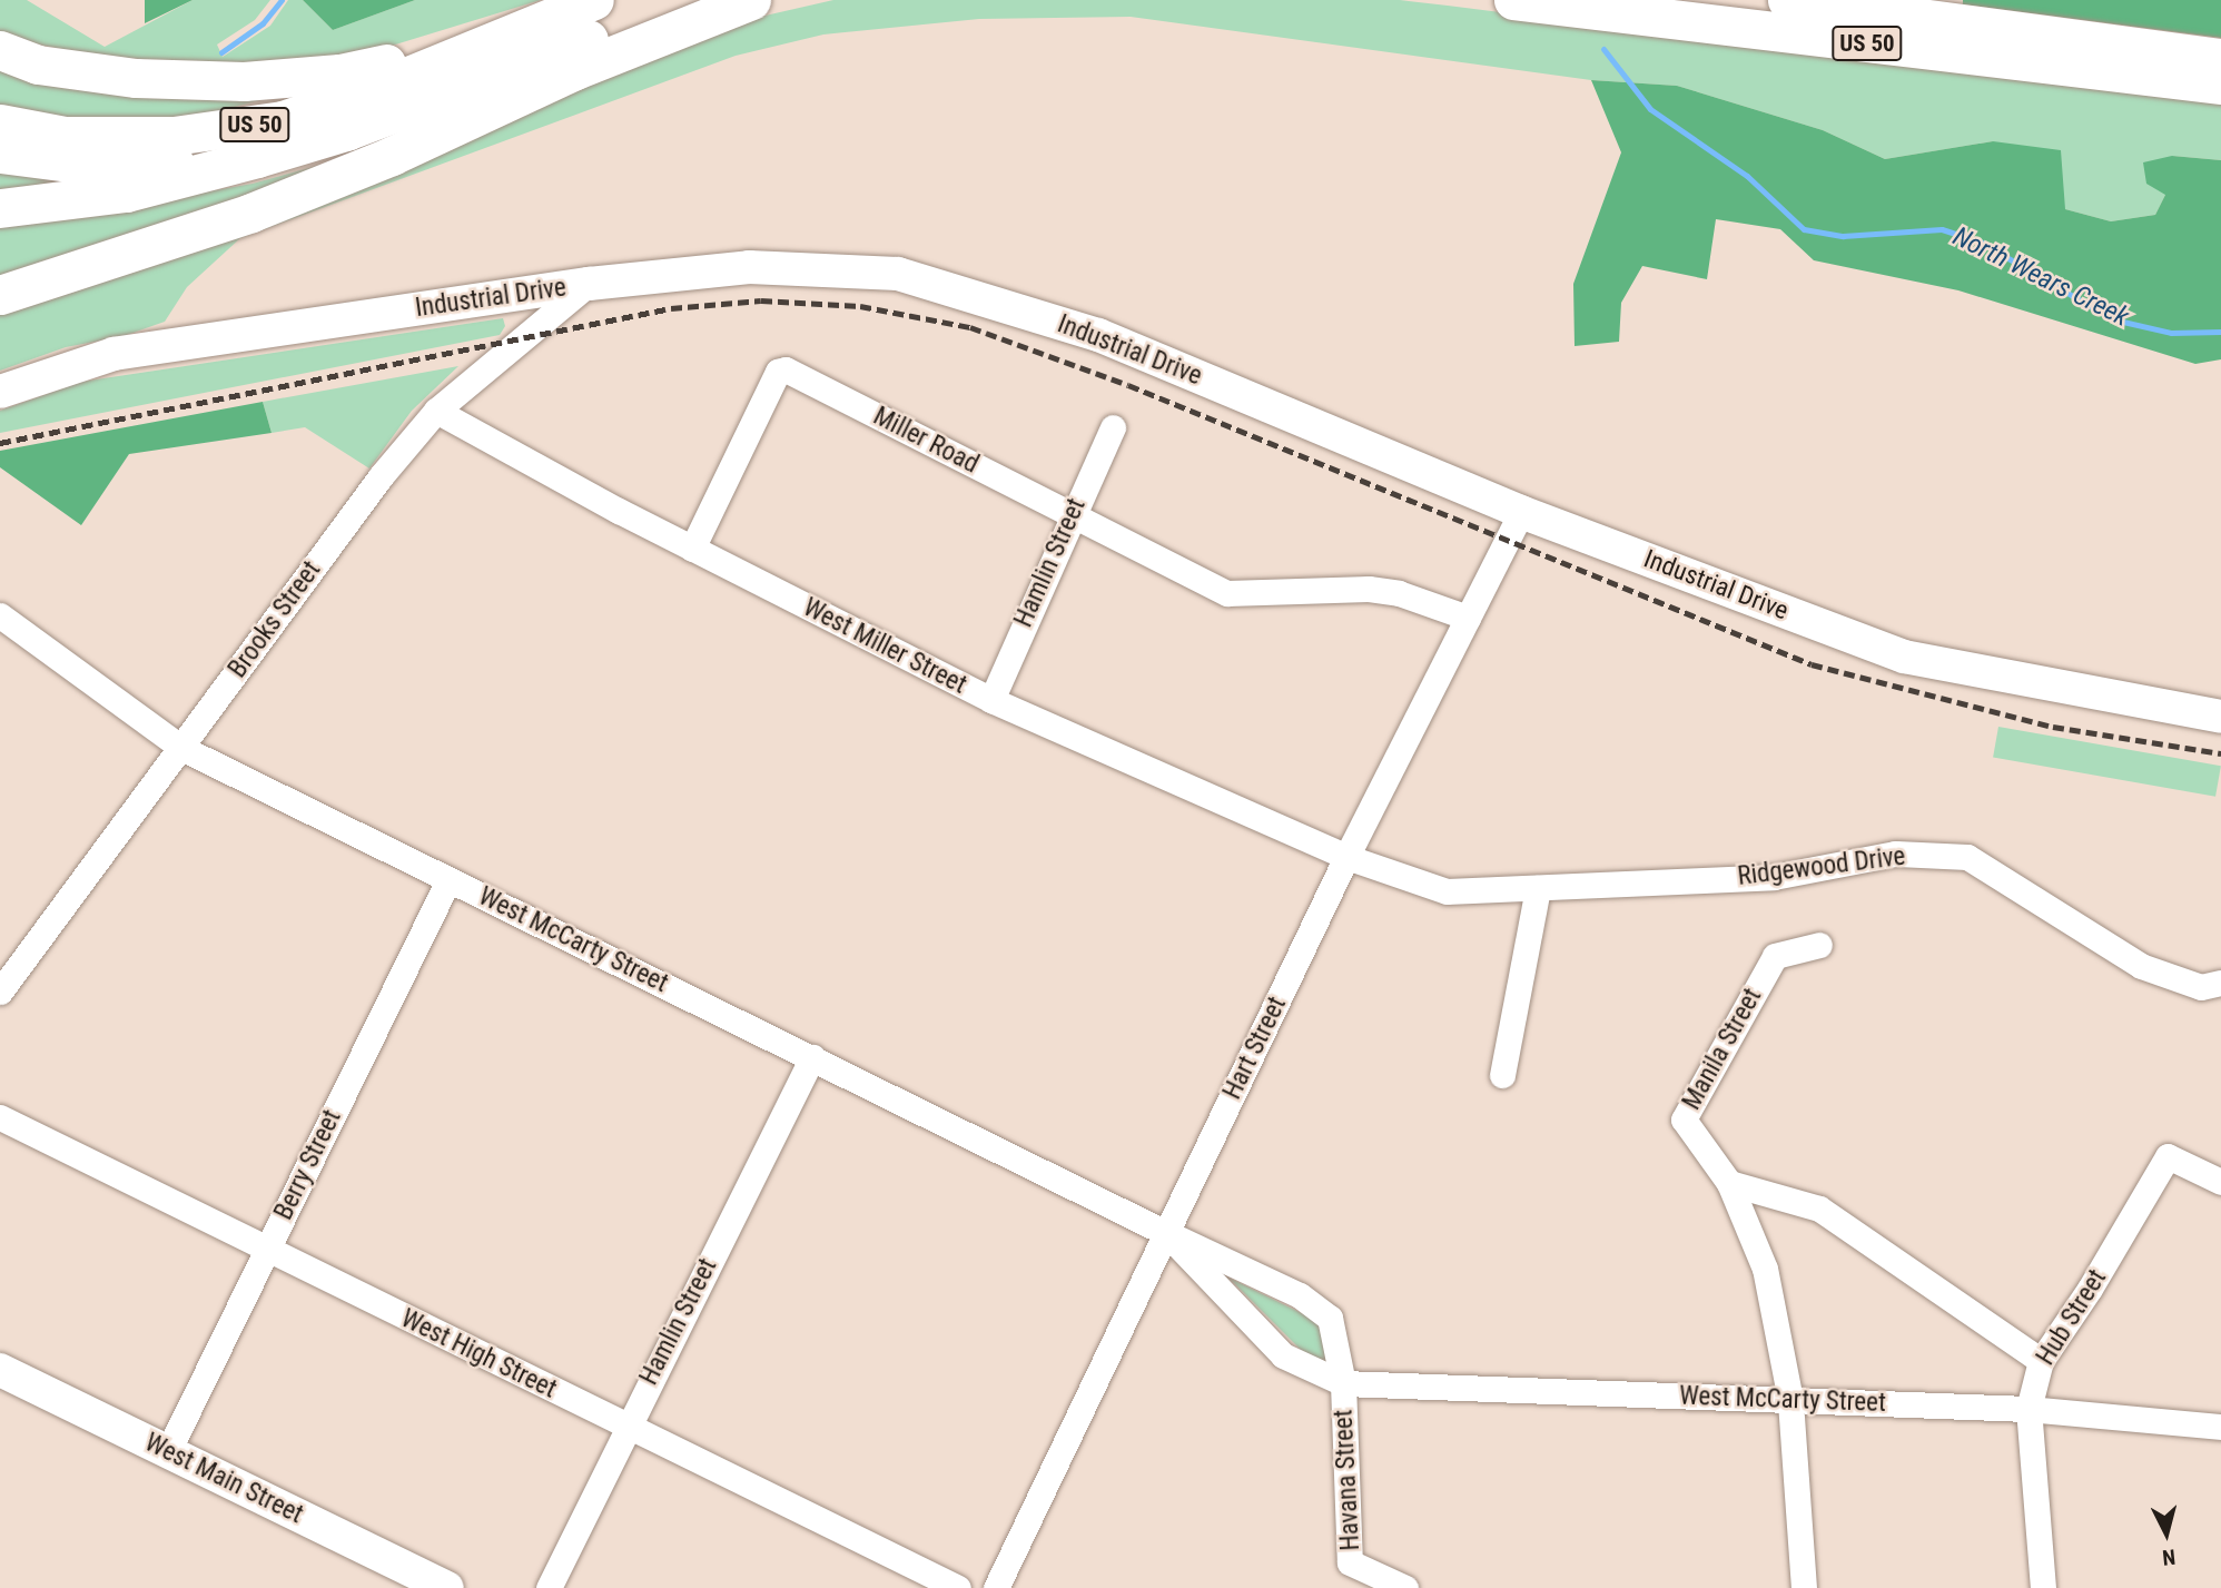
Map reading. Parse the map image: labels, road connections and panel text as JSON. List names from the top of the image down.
{
  "streets": {
    "highway": ["US 50"],
    "main road": ["Industrial Drive", "West Main Street"],
    "street": [
      "Miller Road",
      "Hamlin Street",
      "Brooks Street",
      "West Miller Street",
      "Ridgewood Drive",
      "West McCarty Street",
      "Hart Street",
      "Manila Street",
      "Berry Street",
      "Hub Street",
      "West High Street",
      "Havana Street"
    ]
  },
  "crossings": [
    ["Industrial Drive", "Brooks Street"],
    ["Industrial Drive", "Hart Street"],
    ["Miller Road", "Hamlin Street"],
    ["Miller Road", "West Miller Street"],
    ["Hamlin Street", "West Miller Street"],
    ["Hamlin Street", "West McCarty Street"],
    ["Hamlin Street", "West High Street"],
    ["Brooks Street", "West Miller Street"],
    ["Brooks Street", "West McCarty Street"],
    ["West Miller Street", "Ridgewood Drive"],
    ["West Miller Street", "Hart Street"],
    ["Ridgewood Drive", "Hart Street"],
    ["West McCarty Street", "Hart Street"],
    ["West McCarty Street", "Manila Street"],
    ["West McCarty Street", "Berry Street"],
    ["West McCarty Street", "Hub Street"],
    ["West McCarty Street", "Havana Street"],
    ["Berry Street", "West High Street"],
    ["Berry Street", "West Main Street"]
  ],
  "water": ["North Wears Creek"],
  "north": "bottom"
}
